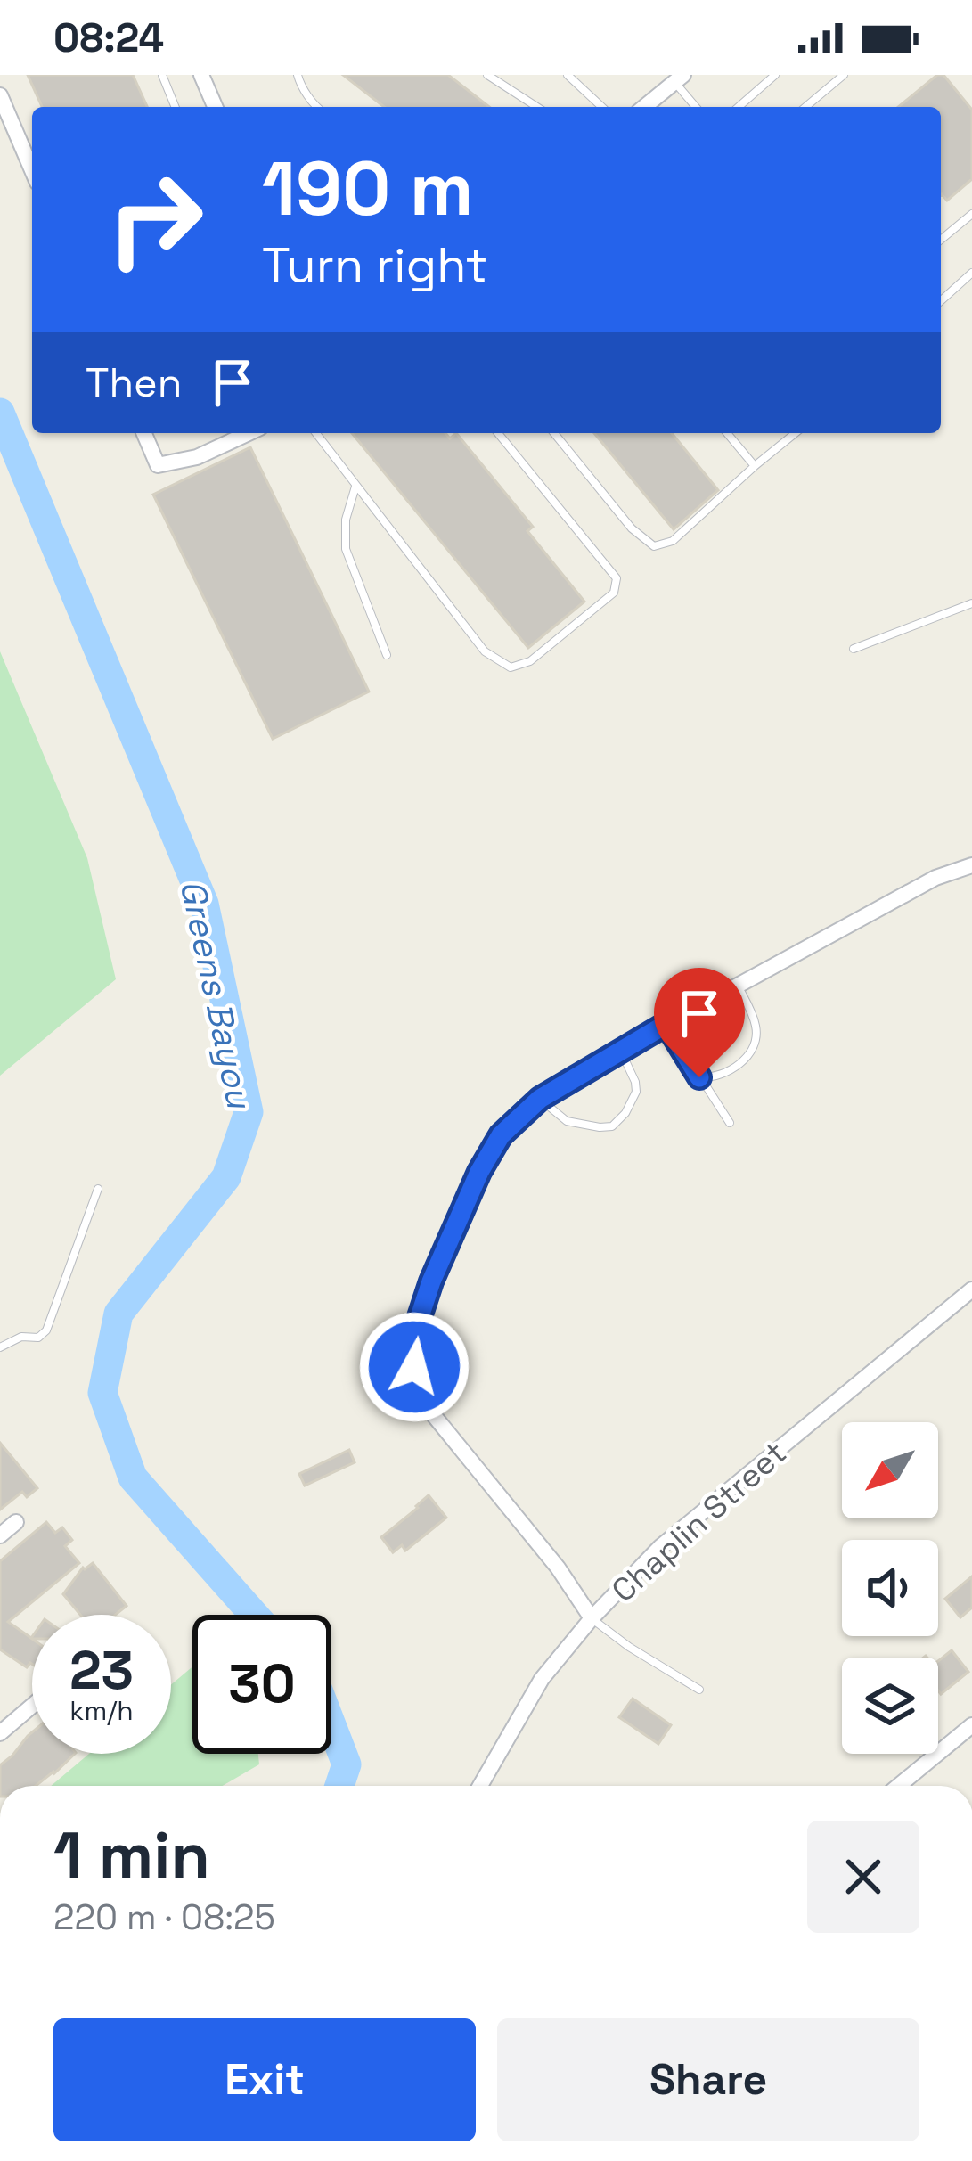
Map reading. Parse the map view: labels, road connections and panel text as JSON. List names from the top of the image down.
{
  "streets": {
    "street": ["Chaplin Street"]
  },
  "water": ["Greens Bayou"],
  "north": "bottom left",
  "page": {
    "status": "08:24",
    "turn": ["190 m", "Turn right"],
    "then": "Then",
    "speed": "23 km/h",
    "limit": "30",
    "heading": ["1 min", "220 m · 08:25"],
    "buttons": ["Exit", "Share"]
  }
}
